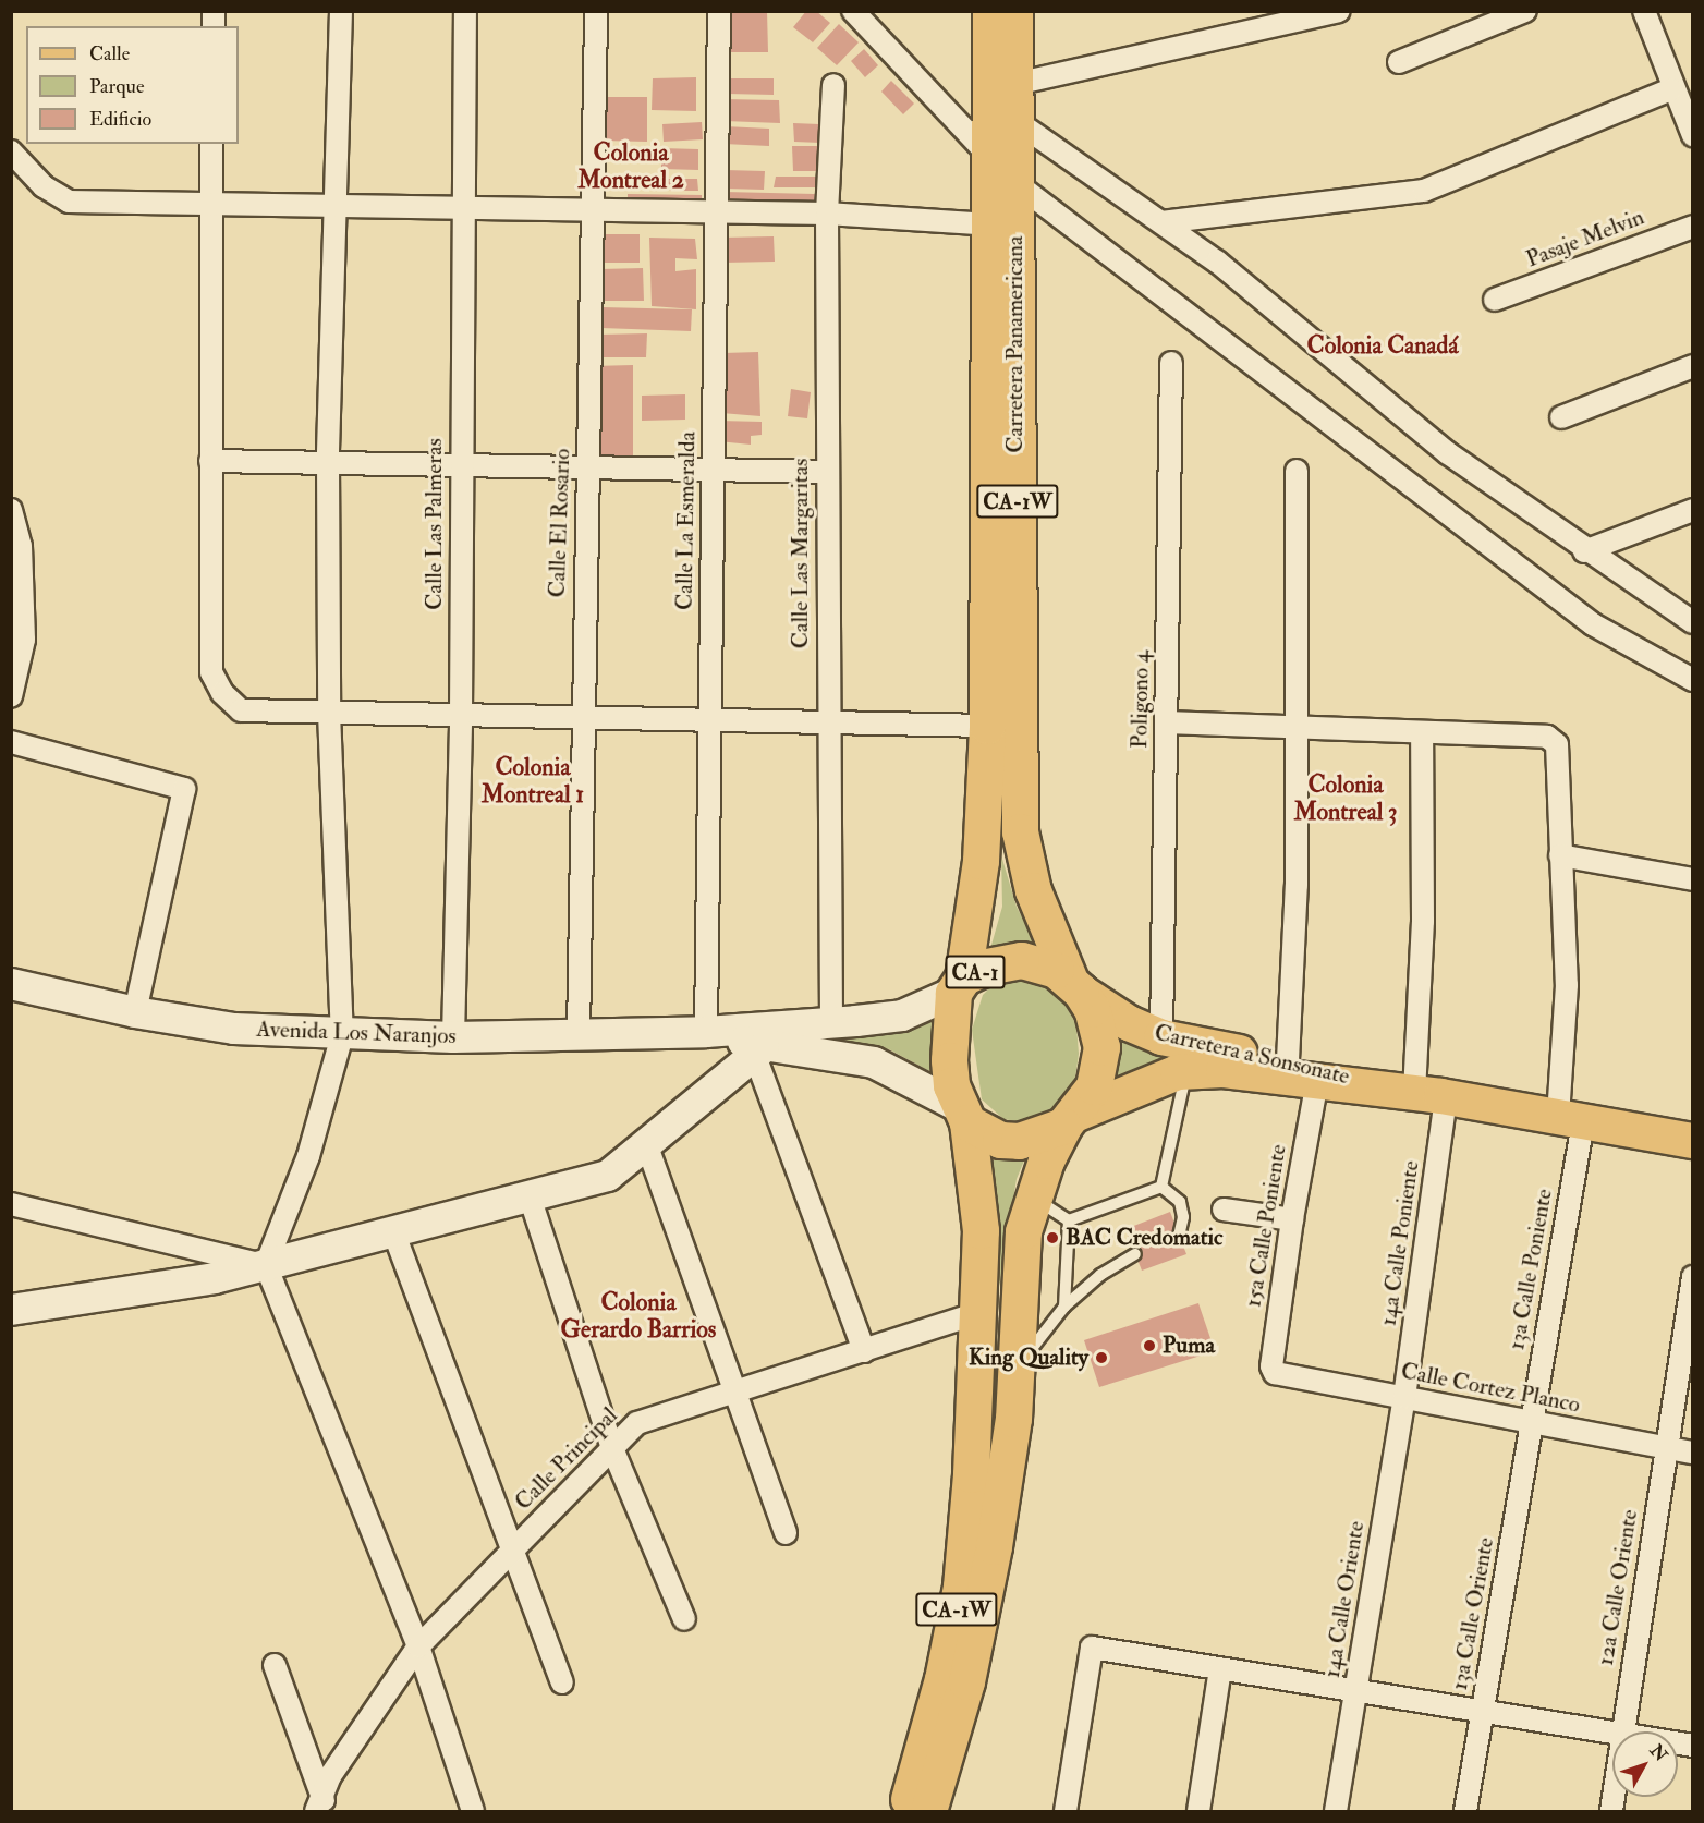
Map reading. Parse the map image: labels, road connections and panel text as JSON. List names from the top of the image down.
{
  "streets": {
    "highway": ["Carretera Panamericana", "CA-1W", "CA-1"],
    "main road": ["Avenida Los Naranjos", "Carretera a Sonsonate"],
    "street": [
      "Pasaje Melvin",
      "Calle La Esmeralda",
      "Calle El Rosario",
      "Calle Las Palmeras",
      "Calle Las Margaritas",
      "Poligono 4",
      "15a Calle Poniente",
      "14a Calle Poniente",
      "13a Calle Poniente",
      "Calle Cortez Planco",
      "Calle Principal",
      "12a Calle Oriente",
      "14a Calle Oriente",
      "13a Calle Oriente"
    ]
  },
  "crossings": [
    ["Carretera Panamericana", "CA-1W"],
    ["Carretera Panamericana", "CA-1"],
    ["Carretera Panamericana", "Avenida Los Naranjos"],
    ["Carretera Panamericana", "Carretera a Sonsonate"],
    ["CA-1W", "CA-1"],
    ["CA-1W", "Avenida Los Naranjos"],
    ["CA-1W", "Carretera a Sonsonate"],
    ["CA-1W", "Calle Principal"],
    ["Calle La Esmeralda", "Avenida Los Naranjos"],
    ["Calle El Rosario", "Avenida Los Naranjos"],
    ["Calle Las Palmeras", "Avenida Los Naranjos"],
    ["Calle Las Margaritas", "Avenida Los Naranjos"],
    ["Poligono 4", "Carretera a Sonsonate"],
    ["CA-1", "Avenida Los Naranjos"],
    ["CA-1", "Carretera a Sonsonate"],
    ["Avenida Los Naranjos", "Carretera a Sonsonate"],
    ["Carretera a Sonsonate", "15a Calle Poniente"],
    ["Carretera a Sonsonate", "14a Calle Poniente"],
    ["Carretera a Sonsonate", "13a Calle Poniente"],
    ["15a Calle Poniente", "Calle Cortez Planco"],
    ["14a Calle Poniente", "13a Calle Poniente"],
    ["14a Calle Poniente", "Calle Cortez Planco"],
    ["14a Calle Poniente", "14a Calle Oriente"],
    ["13a Calle Poniente", "Calle Cortez Planco"],
    ["13a Calle Poniente", "13a Calle Oriente"],
    ["Calle Cortez Planco", "12a Calle Oriente"],
    ["Calle Cortez Planco", "14a Calle Oriente"],
    ["Calle Cortez Planco", "13a Calle Oriente"]
  ],
  "districts": [
    "Colonia Montreal 2",
    "Colonia Canadá",
    "Colonia Montreal 1",
    "Colonia Montreal 3",
    "Colonia Gerardo Barrios"
  ],
  "places": ["BAC Credomatic", "Puma", "King Quality"],
  "legend": ["Calle", "Parque", "Edificio"],
  "north": "top right"
}
